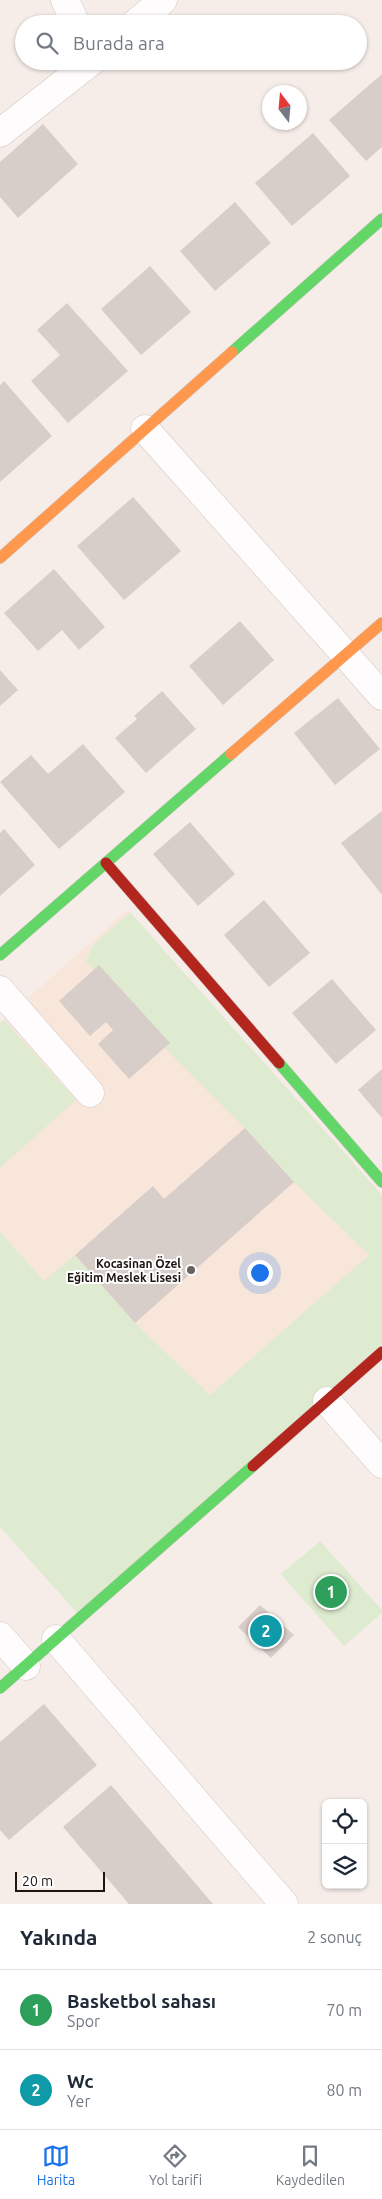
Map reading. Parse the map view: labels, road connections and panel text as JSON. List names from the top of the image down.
{
  "places": ["Kocasinan Özel Eğitim Meslek Lisesi"],
  "scale_bar": "20 m",
  "north": "top",
  "page": {
    "search": "Burada ara",
    "pins": ["1", "2"],
    "scale": "20 m",
    "heading": ["Yakında", "2 sonuç"],
    "list": [
      {
        "mark": "1",
        "name": "Basketbol sahası",
        "note": "Spor",
        "value": "70 m"
      },
      {
        "mark": "2",
        "name": "Wc",
        "note": "Yer",
        "value": "80 m"
      }
    ],
    "nav": ["Harita", "Yol tarifi", "Kaydedilen"]
  }
}
